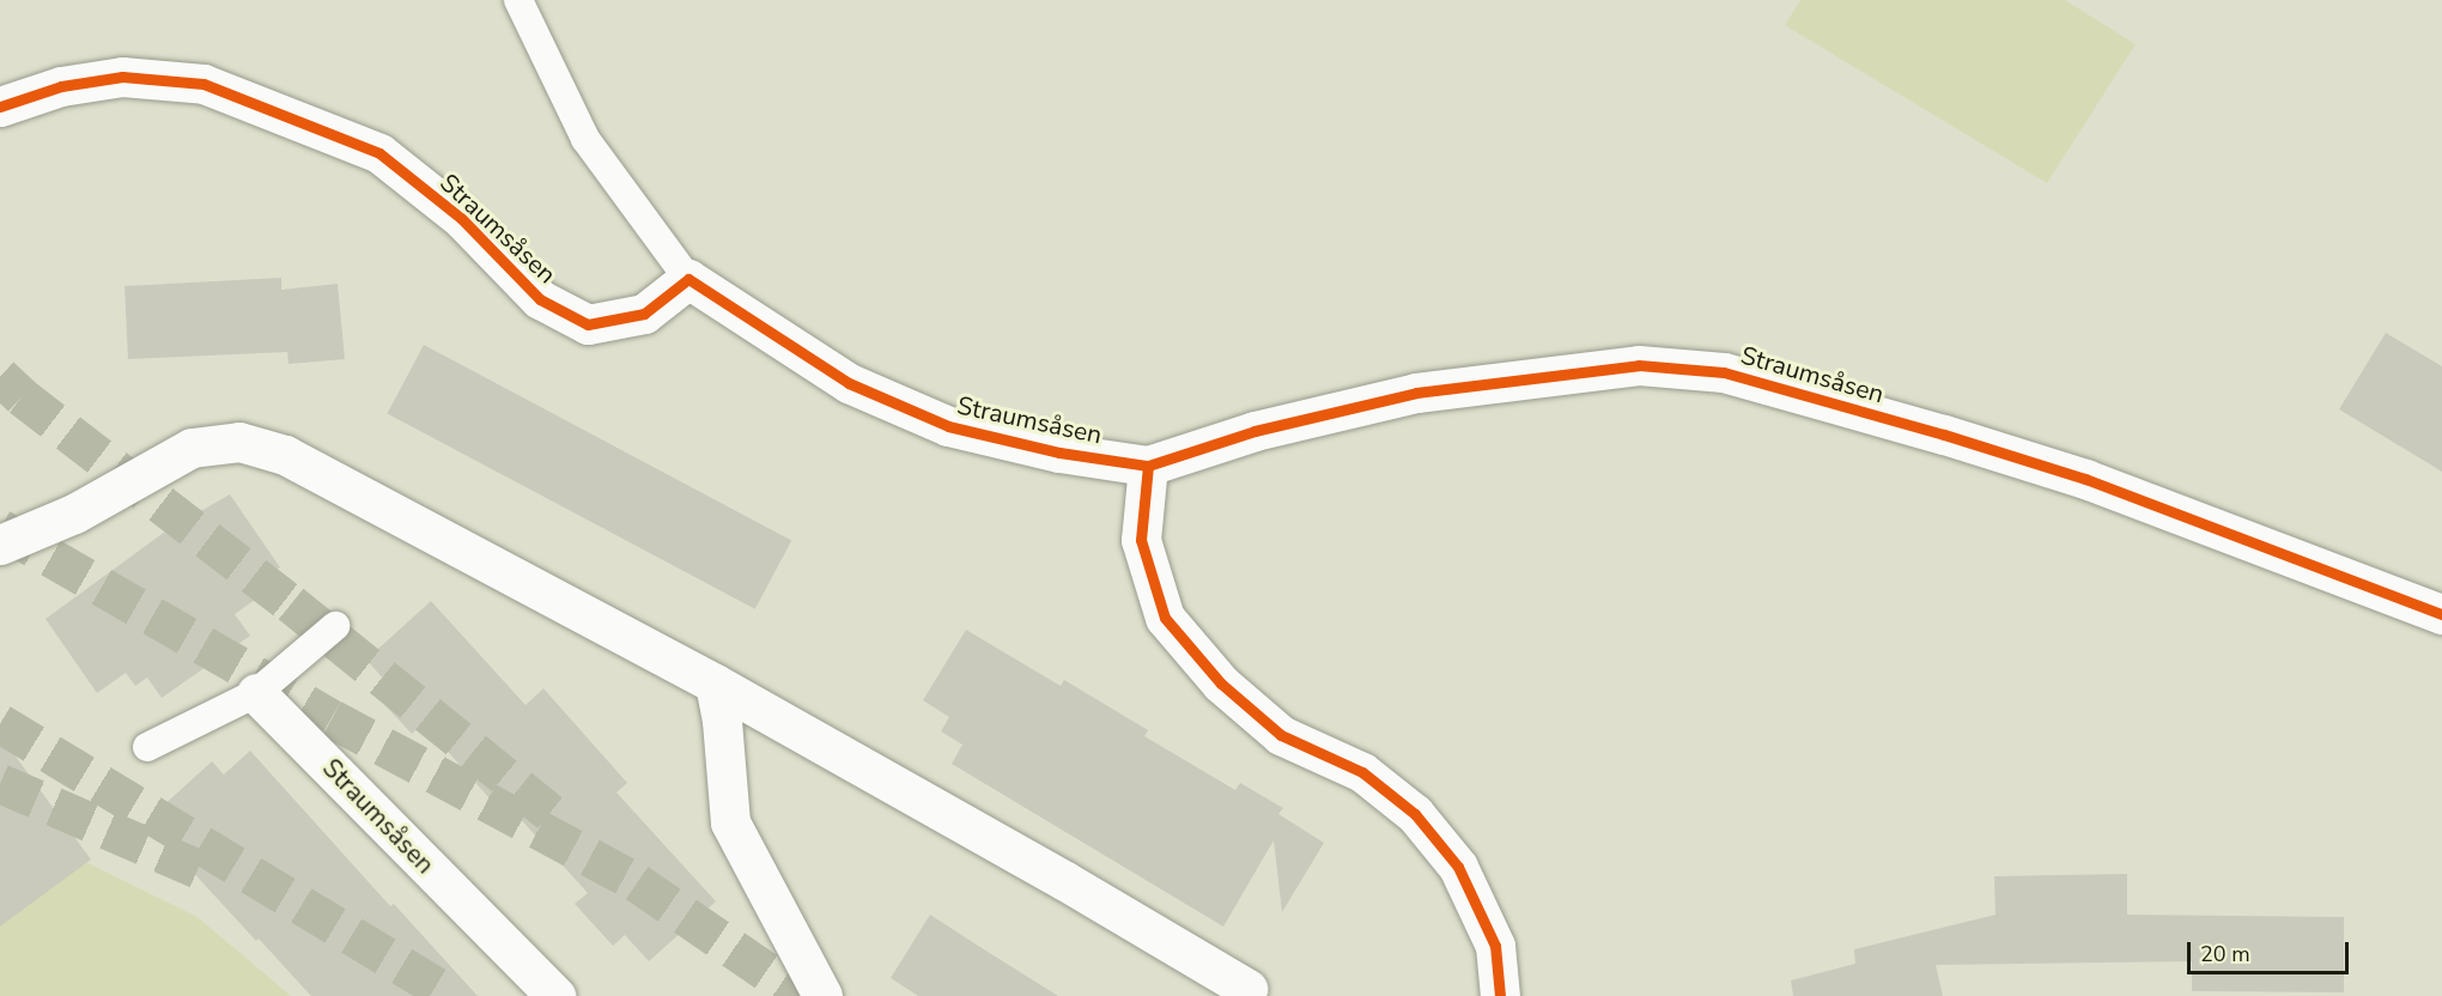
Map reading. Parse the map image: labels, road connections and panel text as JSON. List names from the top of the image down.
{
  "streets": {
    "street": ["Straumsåsen"]
  },
  "scale_bar": "20 m"
}
